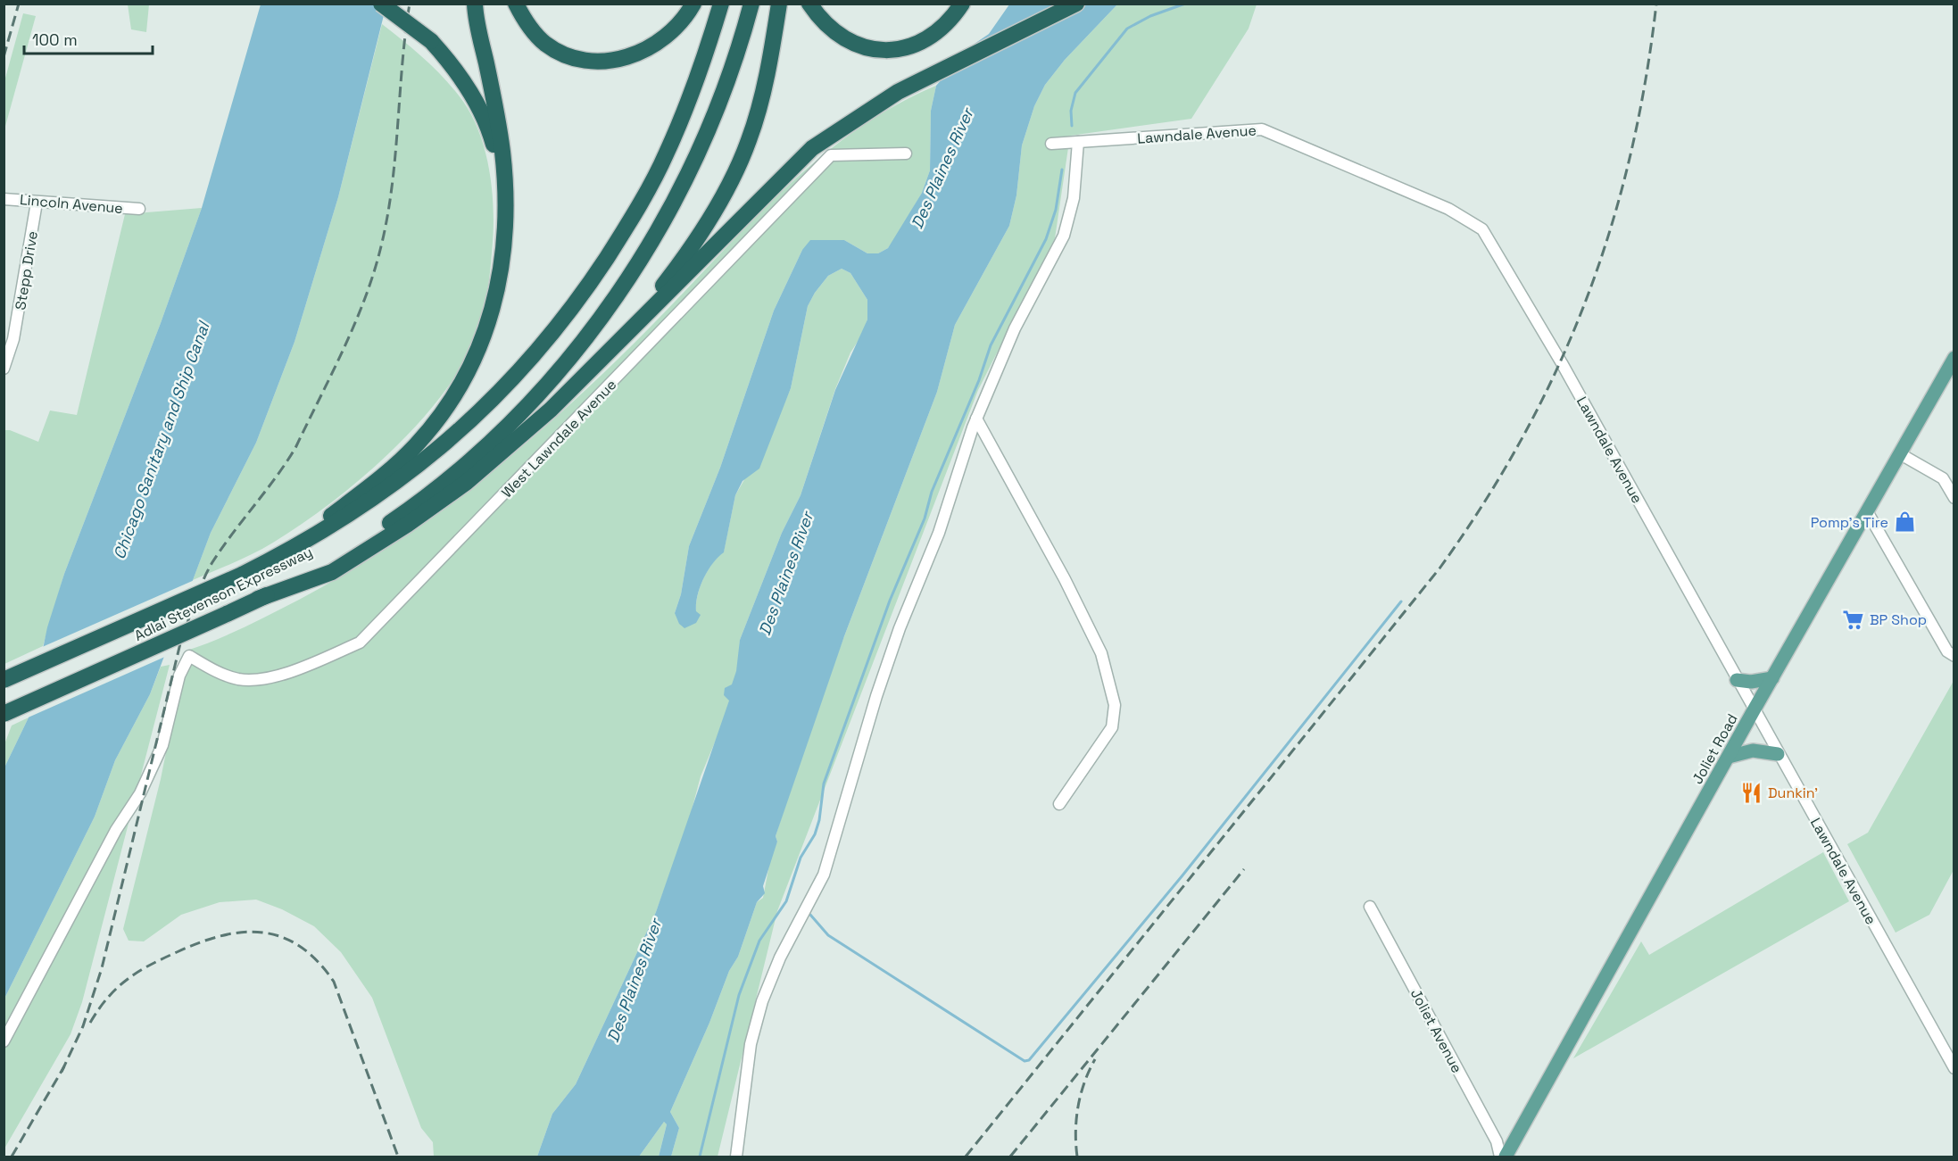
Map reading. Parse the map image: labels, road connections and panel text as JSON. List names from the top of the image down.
{
  "streets": {
    "highway": ["Adlai Stevenson Expressway"],
    "main road": ["Joliet Road"],
    "street": [
      "Lawndale Avenue",
      "Lincoln Avenue",
      "Stepp Drive",
      "West Lawndale Avenue",
      "Joliet Avenue"
    ]
  },
  "crossings": [
    ["Lawndale Avenue", "Joliet Road"],
    ["Lincoln Avenue", "Stepp Drive"]
  ],
  "water": ["Des Plaines River", "Chicago Sanitary and Ship Canal"],
  "places": {
    "shop": ["Pomp's Tire"],
    "supermarket": ["BP Shop"],
    "restaurant": ["Dunkin'"]
  },
  "scale_bar": "100 m"
}
